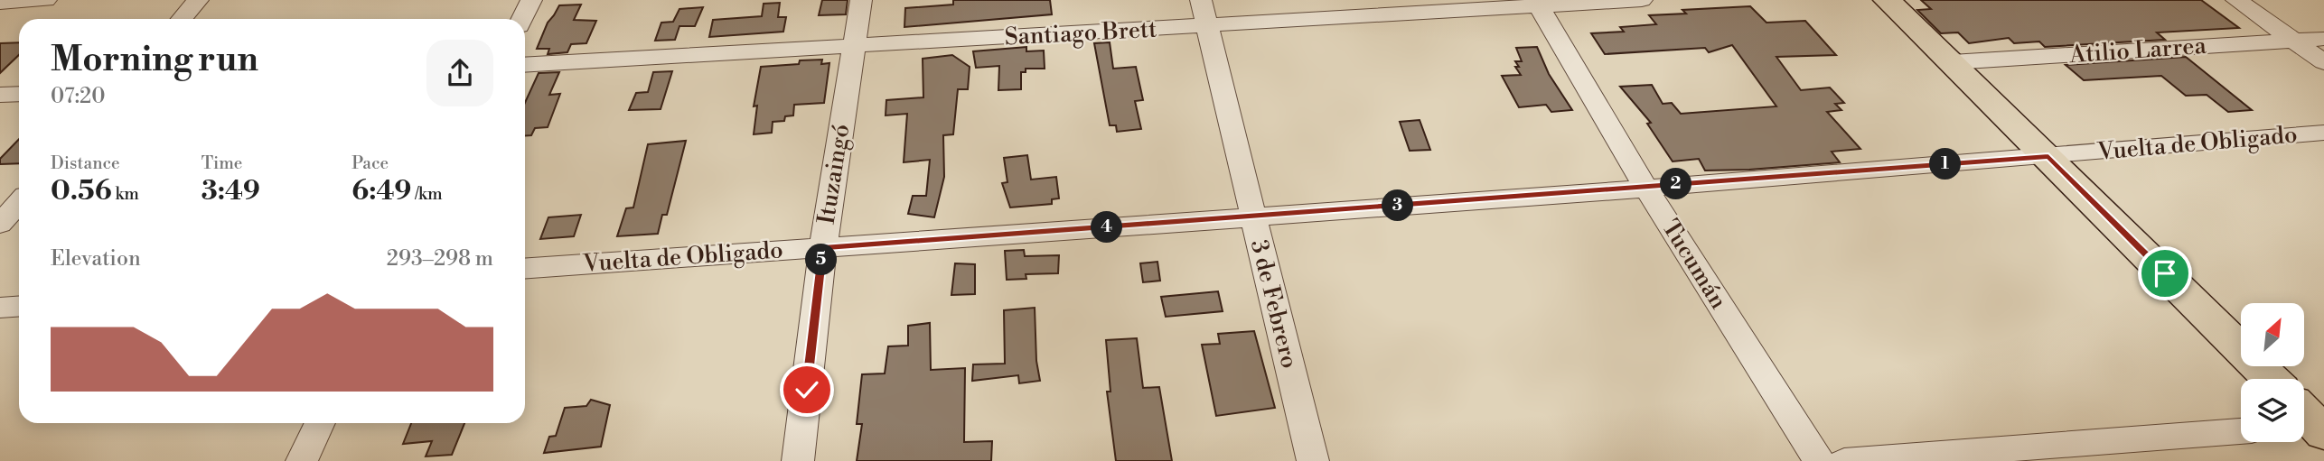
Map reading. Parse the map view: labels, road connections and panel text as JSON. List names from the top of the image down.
{
  "streets": {
    "street": [
      "Santiago Brett",
      "Atilio Larrea",
      "Vuelta de Obligado",
      "Ituzaingó",
      "Tucumán",
      "3 de Febrero"
    ]
  },
  "crossings": [
    ["Santiago Brett", "Ituzaingó"],
    ["Santiago Brett", "Tucumán"],
    ["Santiago Brett", "3 de Febrero"],
    ["Vuelta de Obligado", "Ituzaingó"],
    ["Vuelta de Obligado", "Tucumán"],
    ["Vuelta de Obligado", "3 de Febrero"]
  ],
  "north": "top right",
  "page": {
    "heading": ["Morning run", "07:20"],
    "stats": [
      ["Distance", "0.56 km"],
      ["Time", "3:49"],
      ["Pace", "6:49 /km"]
    ],
    "pins": [
      "1",
      "2",
      "3",
      "4",
      "5"
    ],
    "chart": ["Elevation", "293–298 m"]
  }
}
